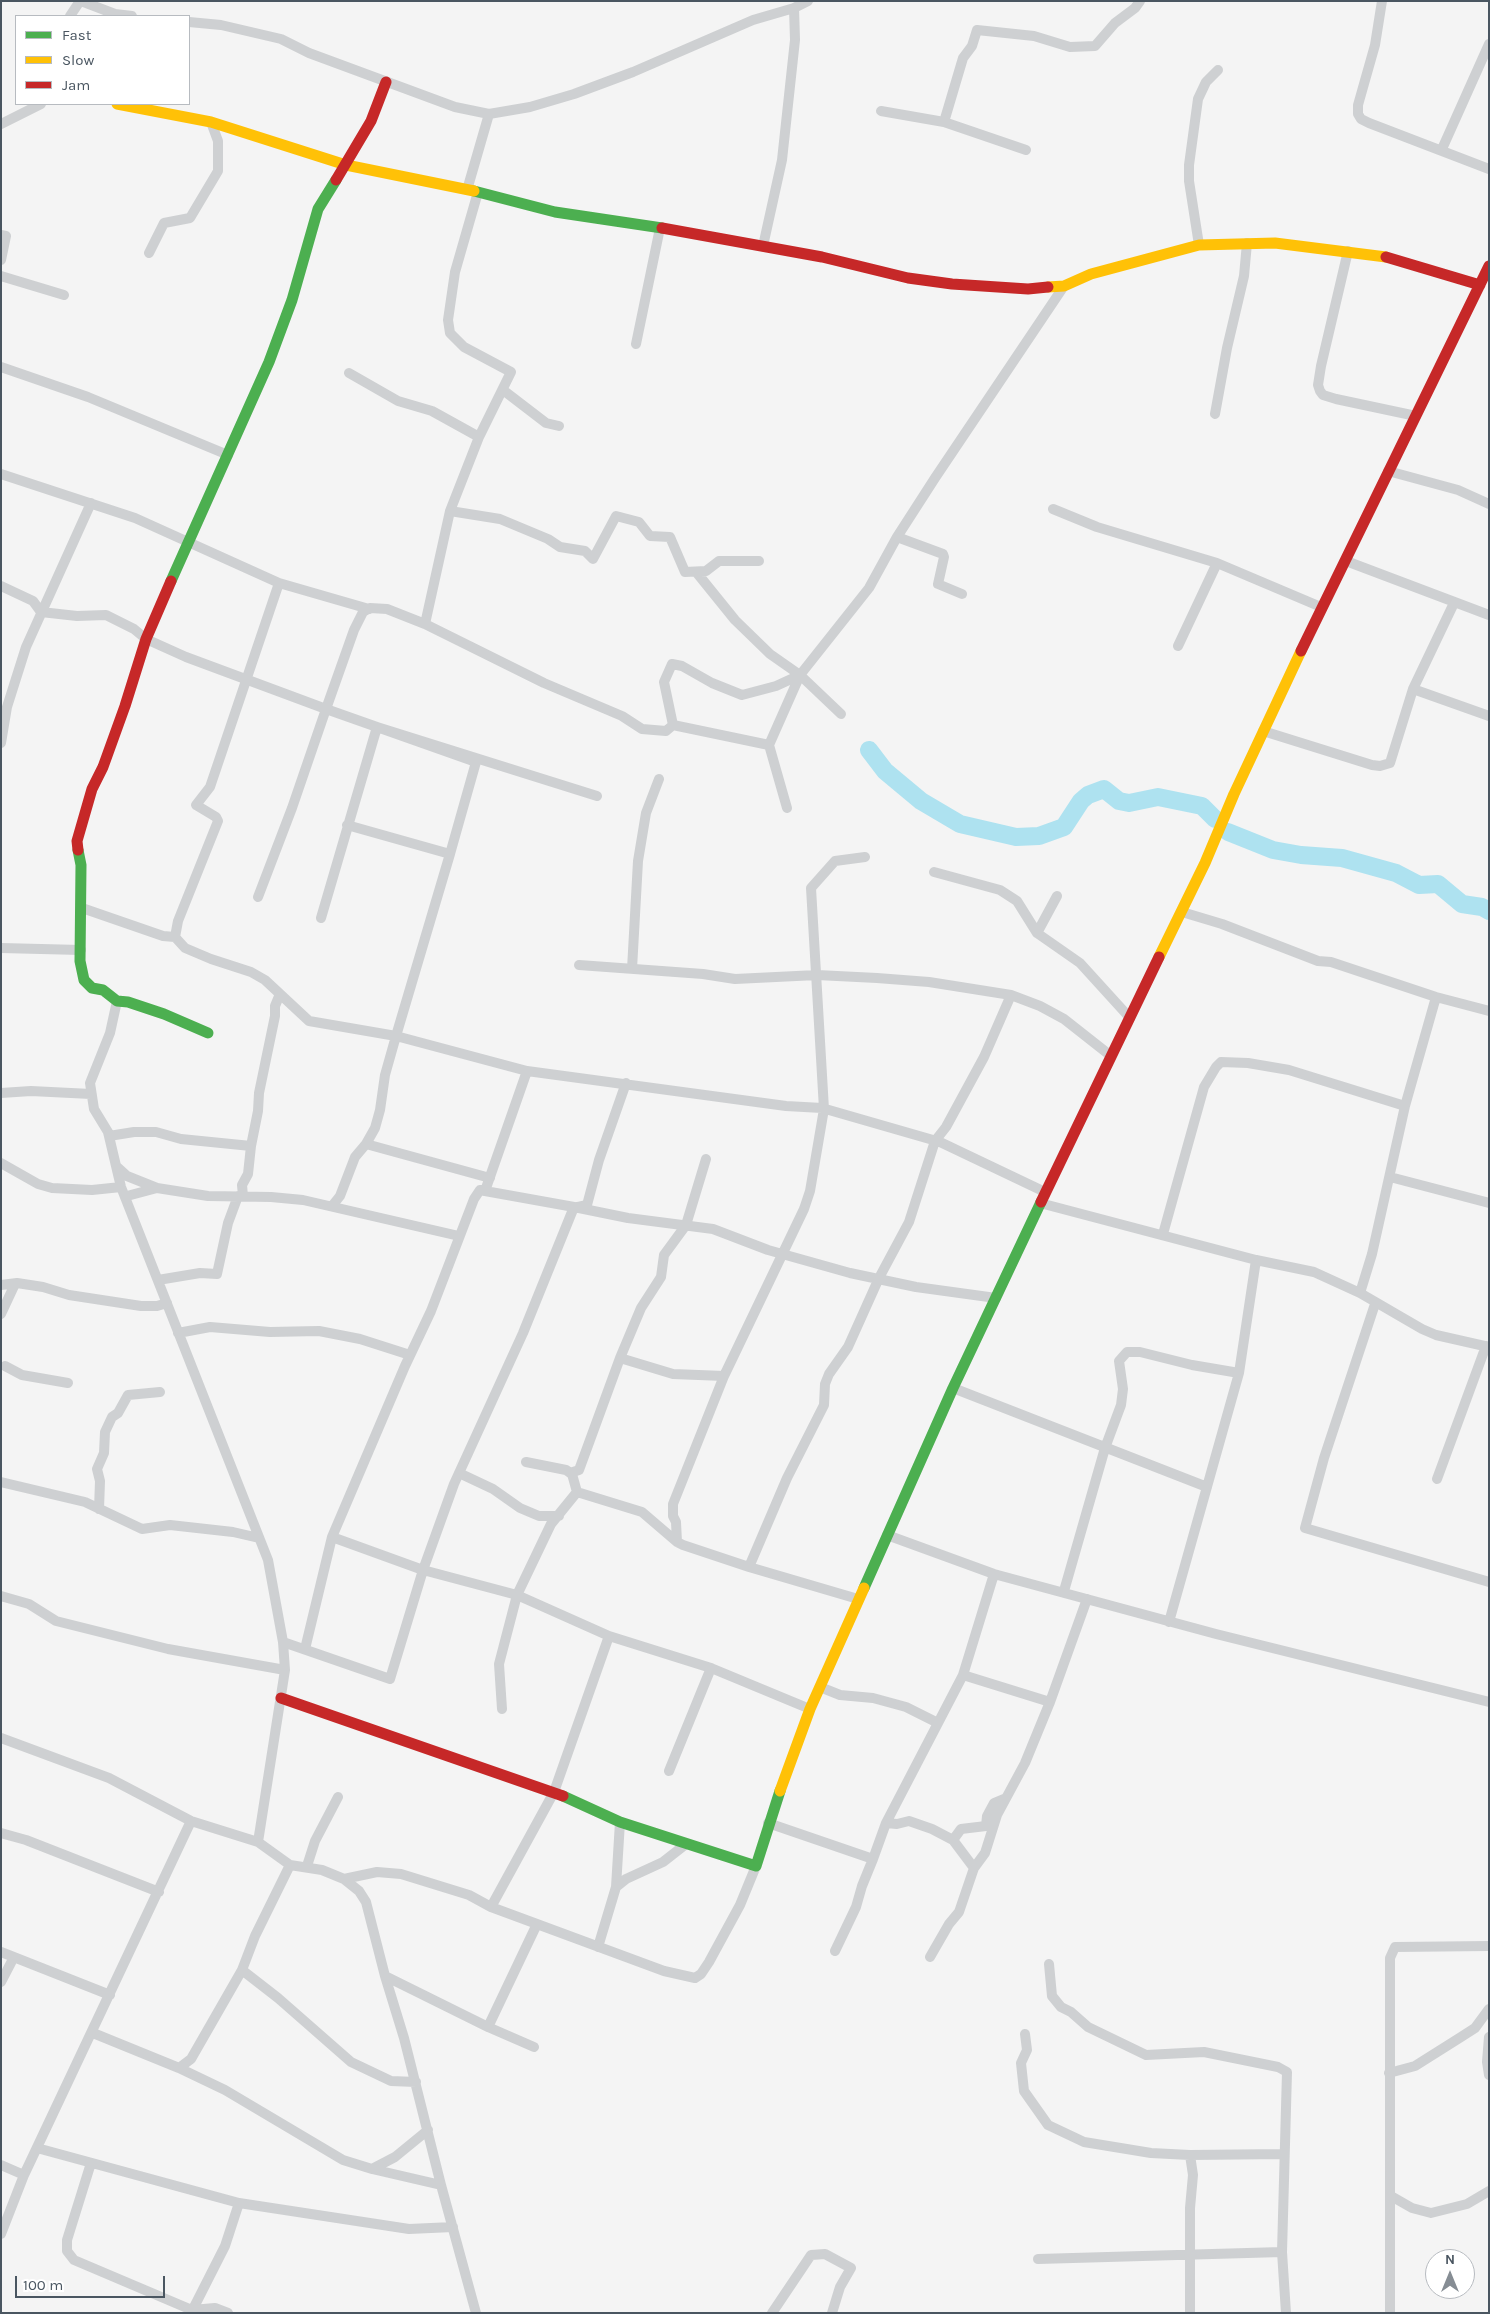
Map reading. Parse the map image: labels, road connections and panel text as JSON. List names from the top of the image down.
{
  "legend": ["Fast", "Slow", "Jam"],
  "scale_bar": "100 m",
  "north": "top"
}
